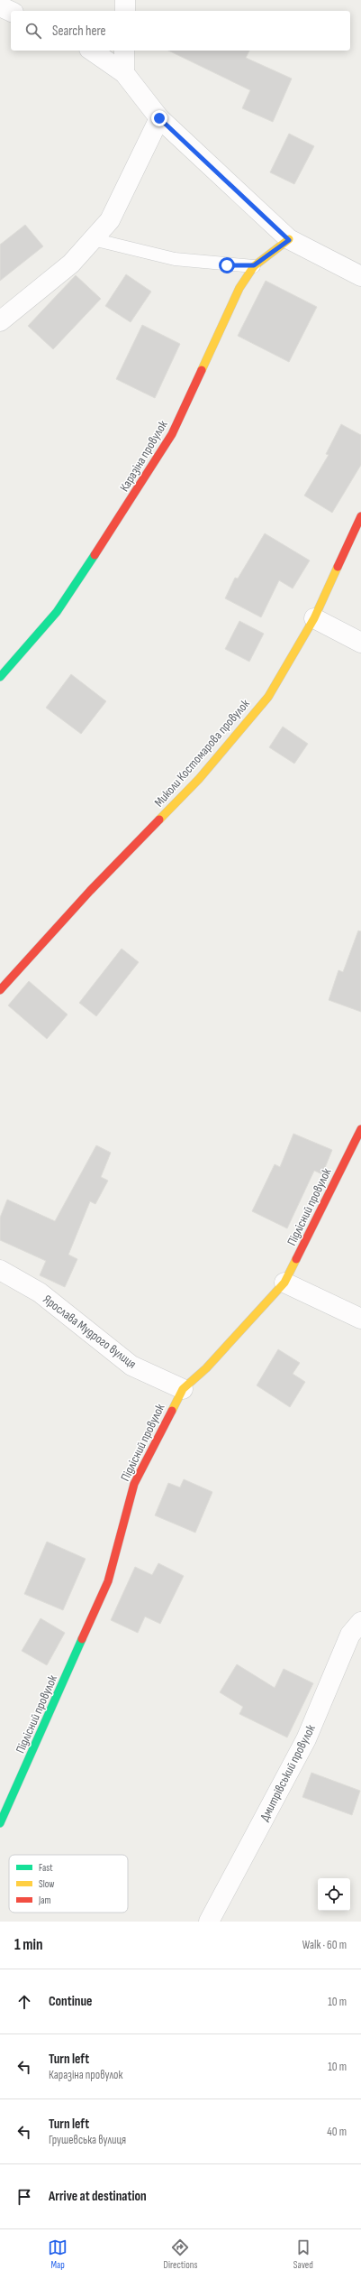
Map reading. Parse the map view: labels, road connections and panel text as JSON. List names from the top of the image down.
{
  "streets": {
    "street": [
      "Каразіна провулок",
      "Миколи Костомарова провулок",
      "Підлісний провулок",
      "Ярослава Мудрого вулиця",
      "Дмитрівський провулок"
    ]
  },
  "crossings": [
    ["Підлісний провулок", "Ярослава Мудрого вулиця"]
  ],
  "legend": ["Fast", "Slow", "Jam"],
  "page": {
    "search": "Search here",
    "heading": ["1 min", "Walk · 60 m"],
    "list": [
      ["Continue", "10 m"],
      ["Turn left", "Каразіна провулок", "10 m"],
      ["Turn left", "Грушевська вулиця", "40 m"],
      "Arrive at destination"
    ],
    "nav": ["Map", "Directions", "Saved"]
  }
}
